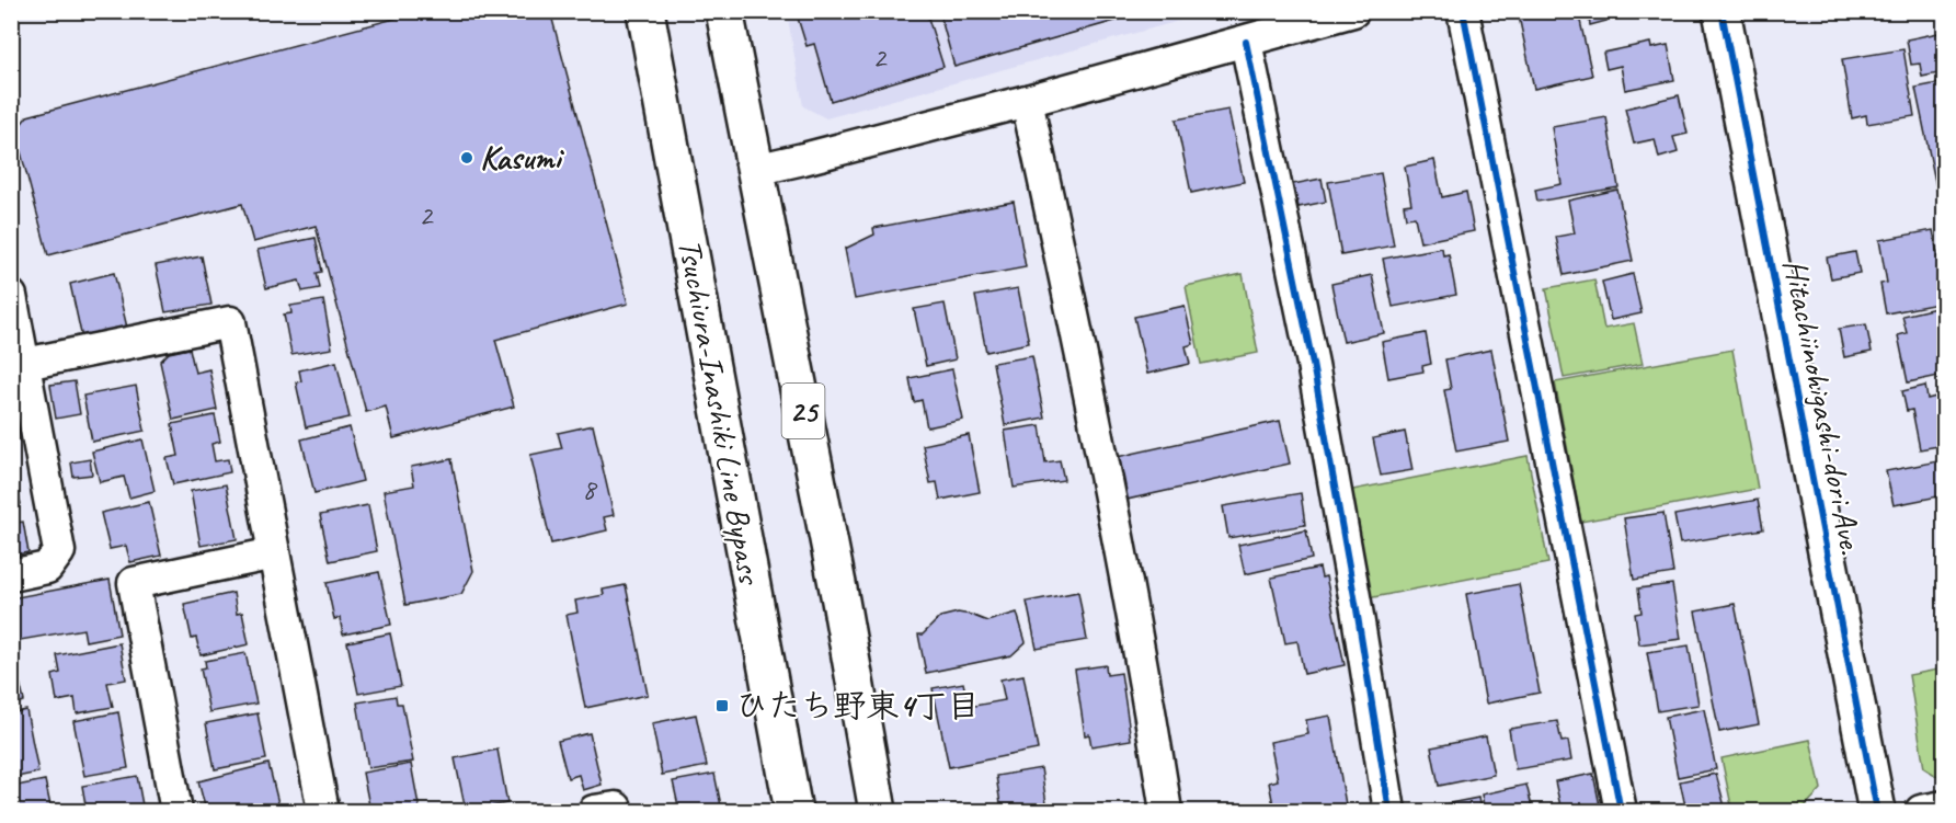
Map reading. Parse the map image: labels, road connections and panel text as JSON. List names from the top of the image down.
{
  "streets": {
    "main road": ["Hitachiinohigashi-dori Ave.", "Tsuchiura-Inashiki Line Bypass", "25"]
  },
  "places": {
    "other": ["Kasumi"],
    "transit": ["ひたち野東4丁目"]
  },
  "house_numbers": ["2", "2", "8"]
}
